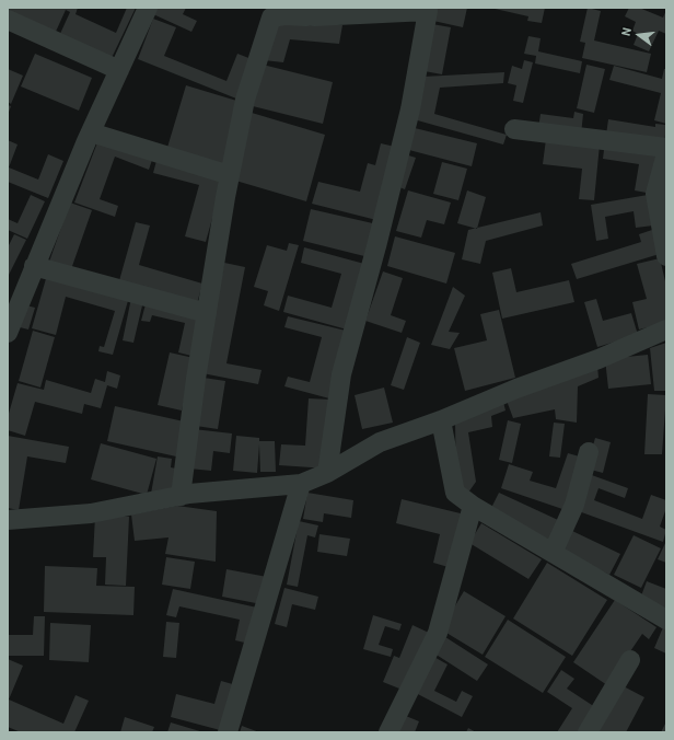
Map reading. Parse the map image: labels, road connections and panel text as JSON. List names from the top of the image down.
{
  "north": "left"
}
